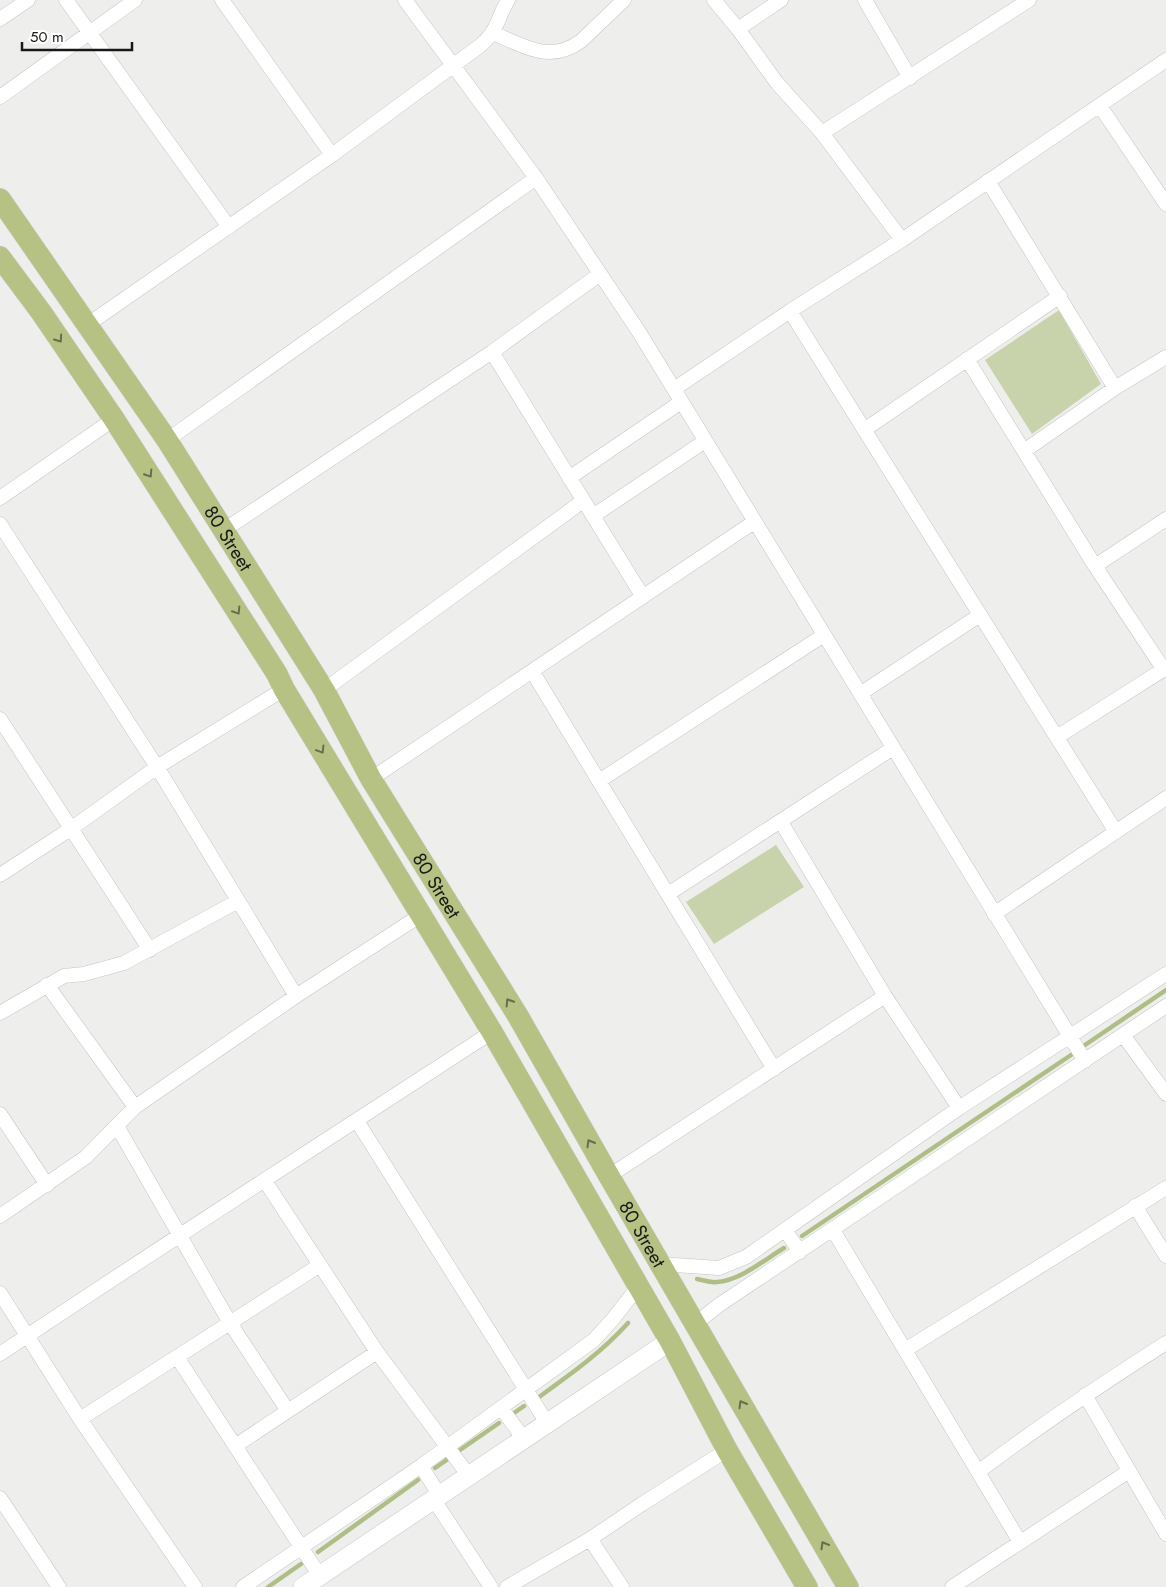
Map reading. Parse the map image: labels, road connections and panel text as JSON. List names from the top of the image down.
{
  "streets": {
    "main road": ["80 Street"]
  },
  "scale_bar": "50 m"
}
